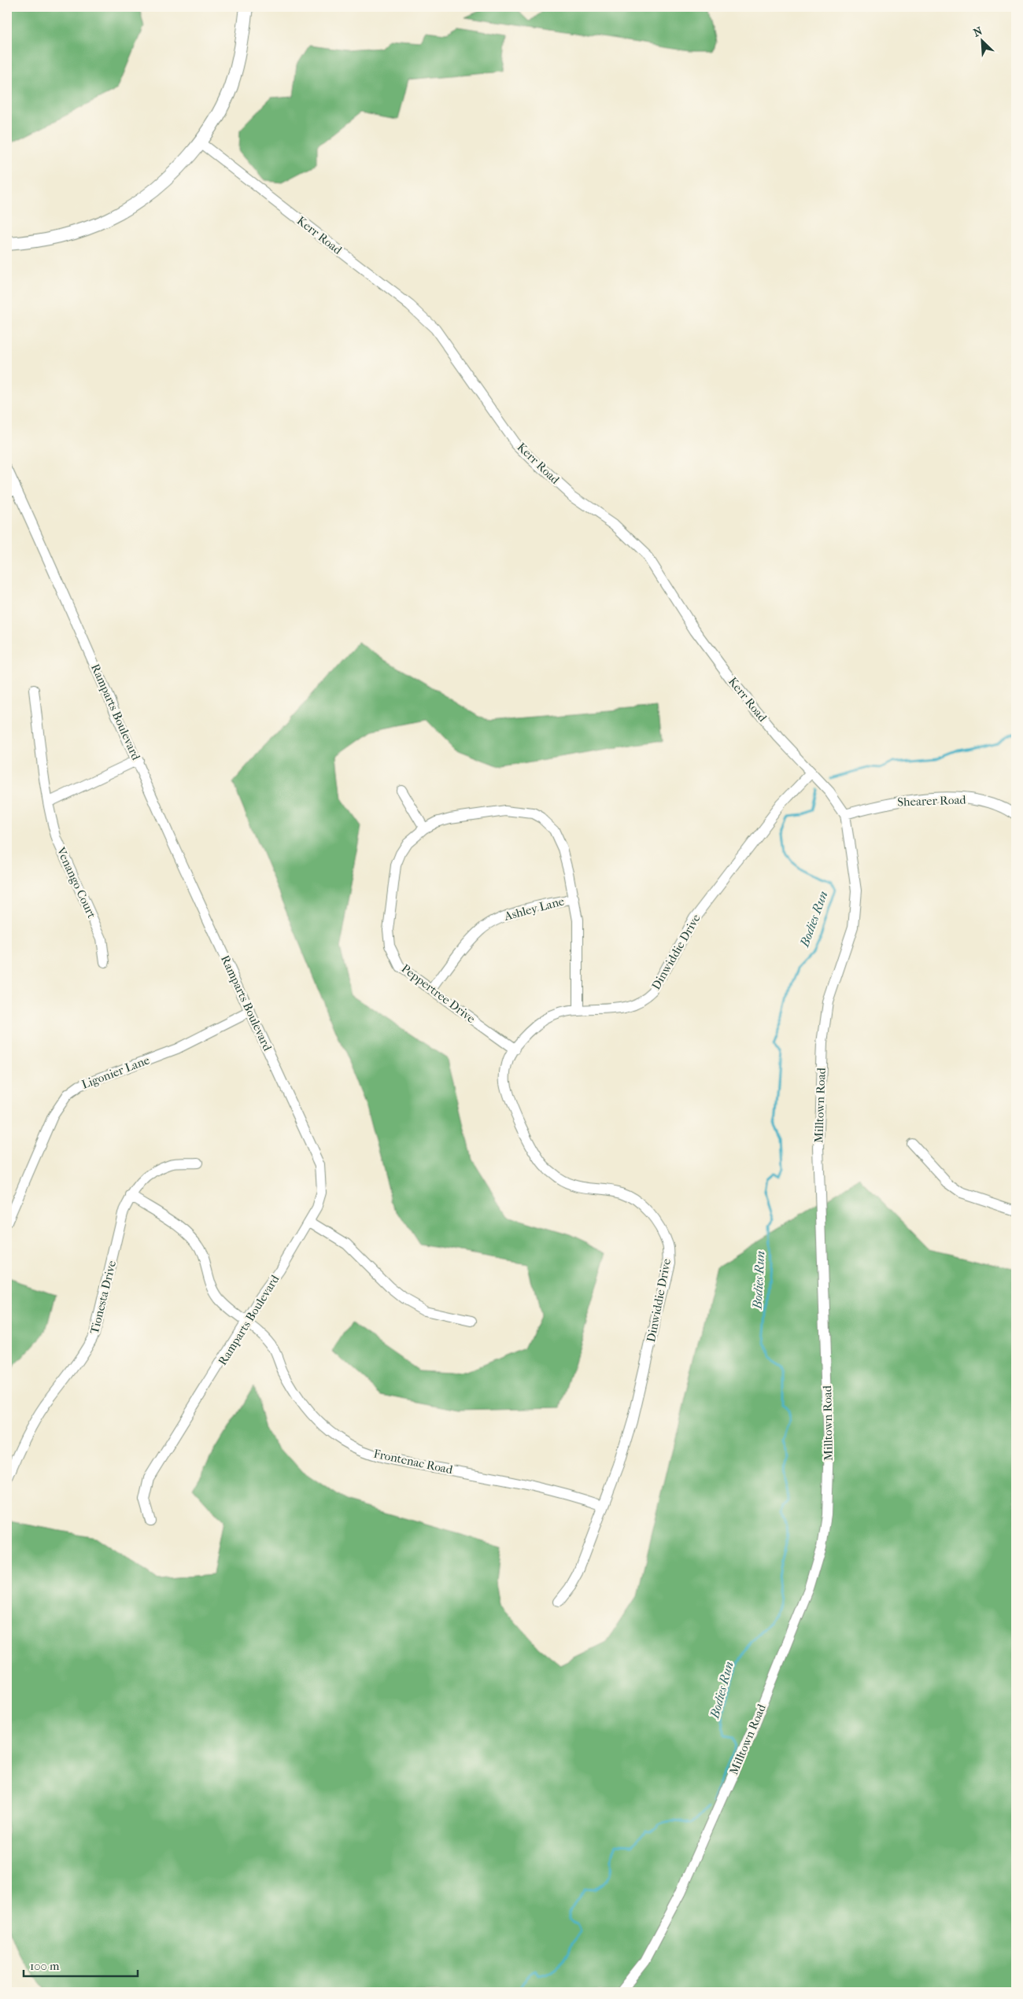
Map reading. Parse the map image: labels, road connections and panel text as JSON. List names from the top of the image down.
{
  "streets": {
    "street": [
      "Kerr Road",
      "Ramparts Boulevard",
      "Shearer Road",
      "Venango Court",
      "Ashley Lane",
      "Dinwiddie Drive",
      "Peppertree Drive",
      "Ligonier Lane",
      "Milltown Road",
      "Tionesta Drive",
      "Frontenac Road"
    ]
  },
  "crossings": [
    ["Kerr Road", "Shearer Road"],
    ["Kerr Road", "Dinwiddie Drive"],
    ["Kerr Road", "Milltown Road"],
    ["Ramparts Boulevard", "Ligonier Lane"],
    ["Ramparts Boulevard", "Frontenac Road"],
    ["Shearer Road", "Milltown Road"],
    ["Ashley Lane", "Peppertree Drive"],
    ["Dinwiddie Drive", "Peppertree Drive"],
    ["Dinwiddie Drive", "Frontenac Road"],
    ["Tionesta Drive", "Frontenac Road"]
  ],
  "water": ["Bodies Run"],
  "scale_bar": "100 m",
  "north": "top left"
}
